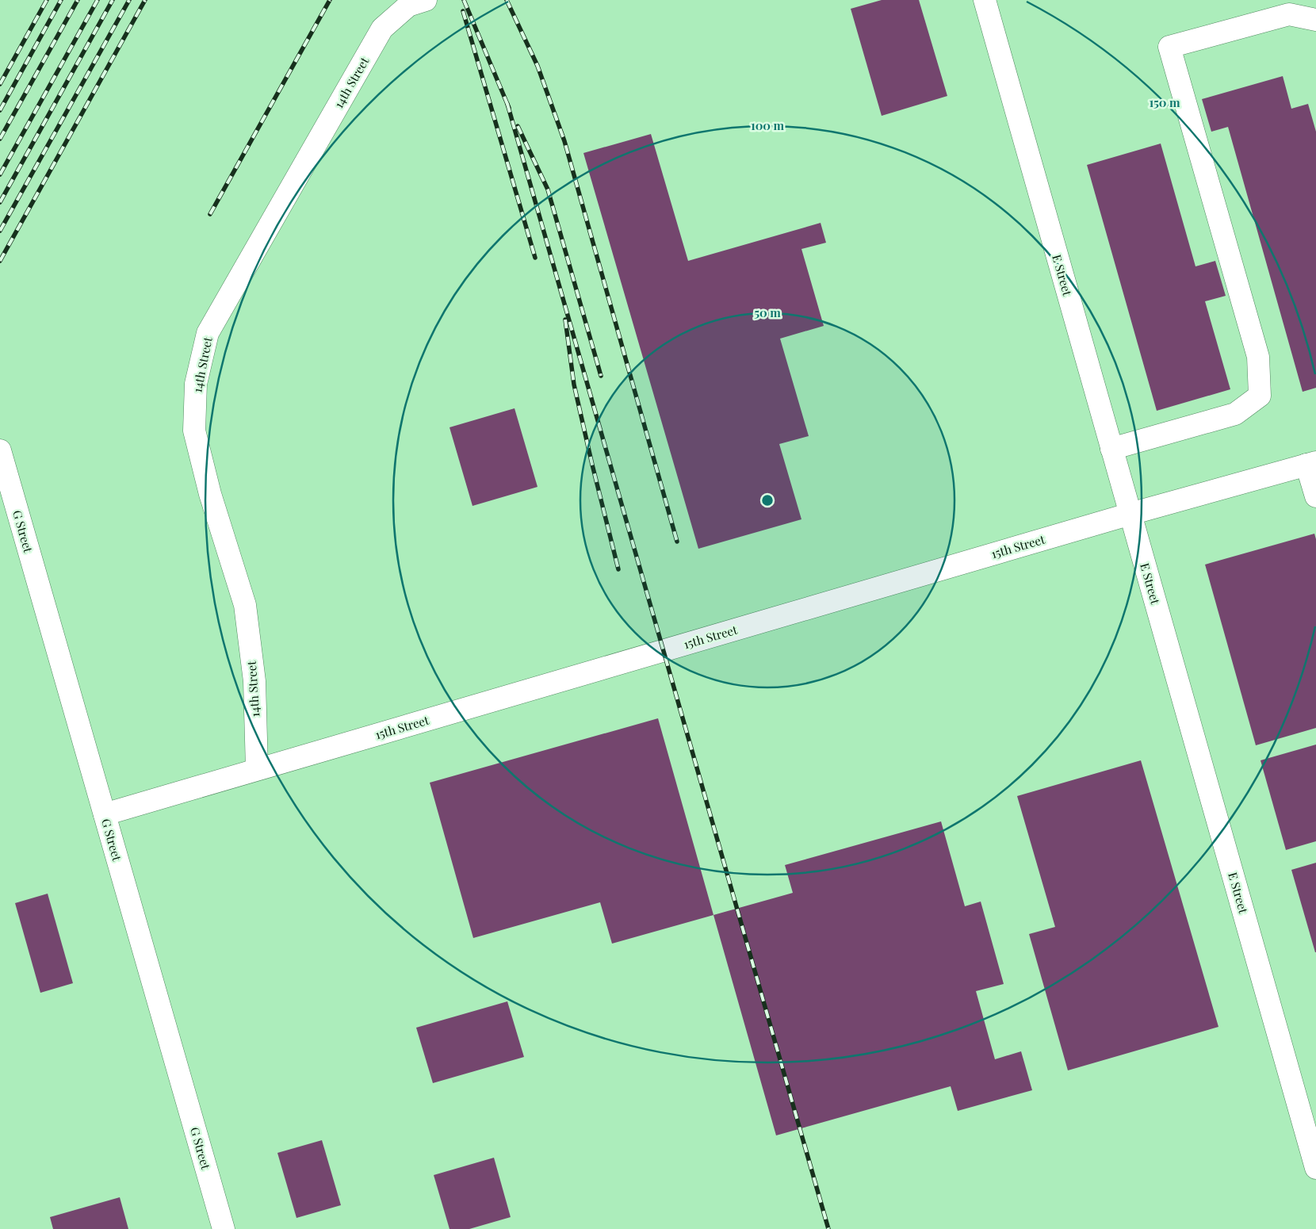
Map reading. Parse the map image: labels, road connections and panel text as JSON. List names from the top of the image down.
{
  "streets": {
    "lane": [
      "14th Street",
      "E Street",
      "G Street",
      "15th Street"
    ]
  },
  "crossings": [
    ["14th Street", "15th Street"],
    ["E Street", "15th Street"],
    ["G Street", "15th Street"]
  ],
  "rings": ["150 m", "100 m", "50 m"]
}
